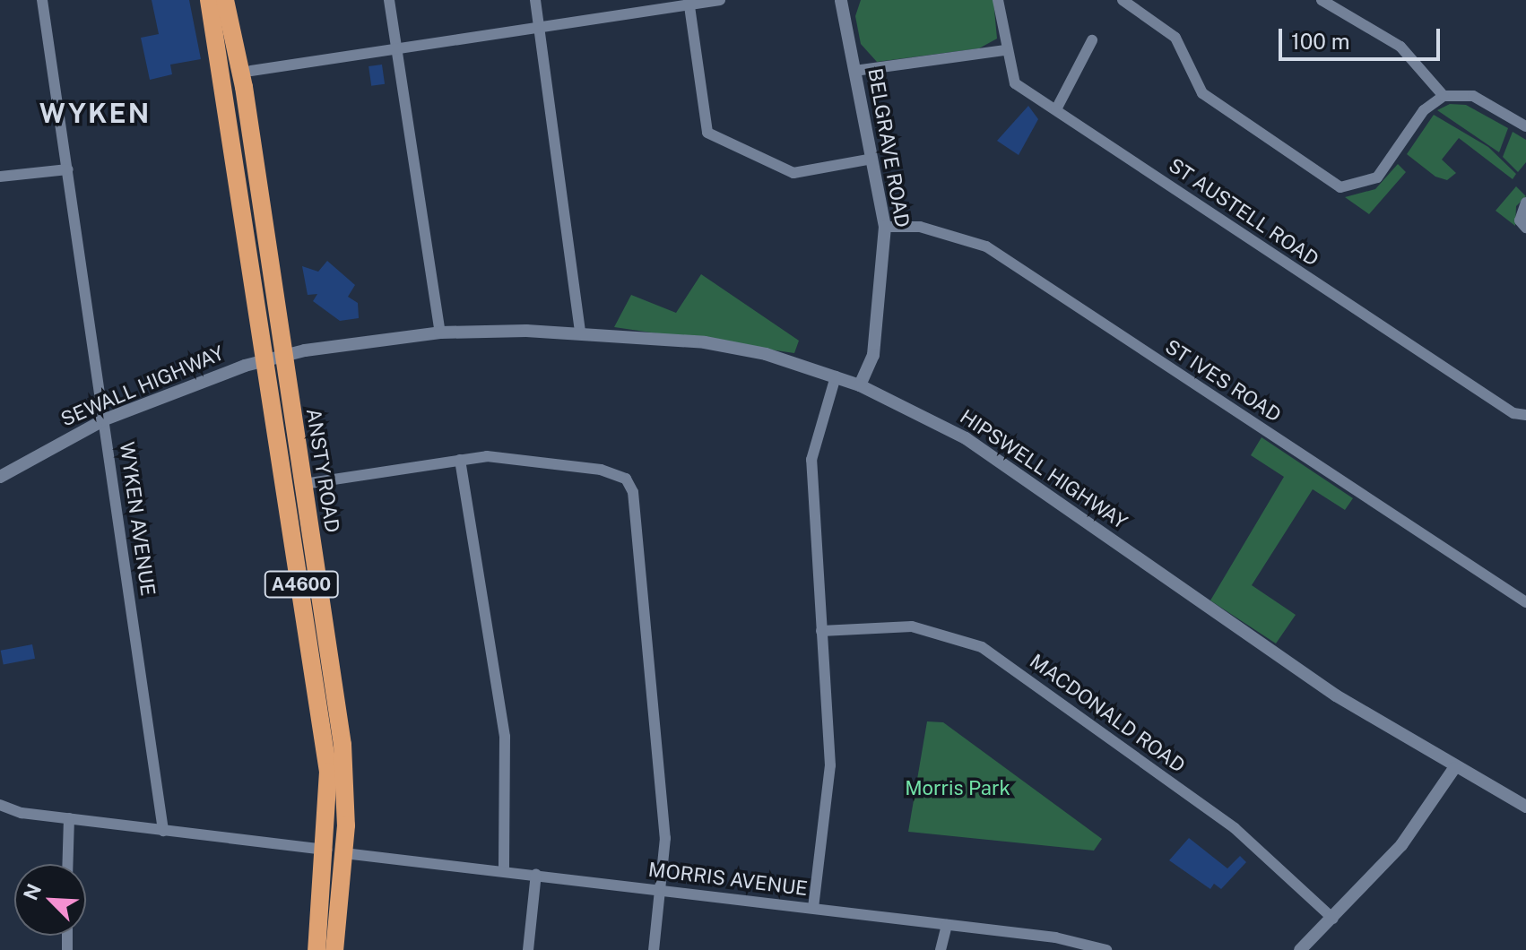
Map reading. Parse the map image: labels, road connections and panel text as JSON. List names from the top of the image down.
{
  "streets": {
    "highway": ["ANSTY ROAD", "A4600"],
    "street": [
      "BELGRAVE ROAD",
      "ST AUSTELL ROAD",
      "ST IVES ROAD",
      "SEWALL HIGHWAY",
      "HIPSWELL HIGHWAY",
      "WYKEN AVENUE",
      "MACDONALD ROAD",
      "MORRIS AVENUE"
    ]
  },
  "crossings": [
    ["BELGRAVE ROAD", "ST IVES ROAD"],
    ["BELGRAVE ROAD", "HIPSWELL HIGHWAY"],
    ["SEWALL HIGHWAY", "HIPSWELL HIGHWAY"],
    ["SEWALL HIGHWAY", "ANSTY ROAD"],
    ["SEWALL HIGHWAY", "WYKEN AVENUE"],
    ["HIPSWELL HIGHWAY", "ANSTY ROAD"],
    ["ANSTY ROAD", "MORRIS AVENUE"],
    ["WYKEN AVENUE", "MORRIS AVENUE"]
  ],
  "districts": ["WYKEN"],
  "parks": ["Morris Park"],
  "scale_bar": "100 m",
  "north": "top left"
}
